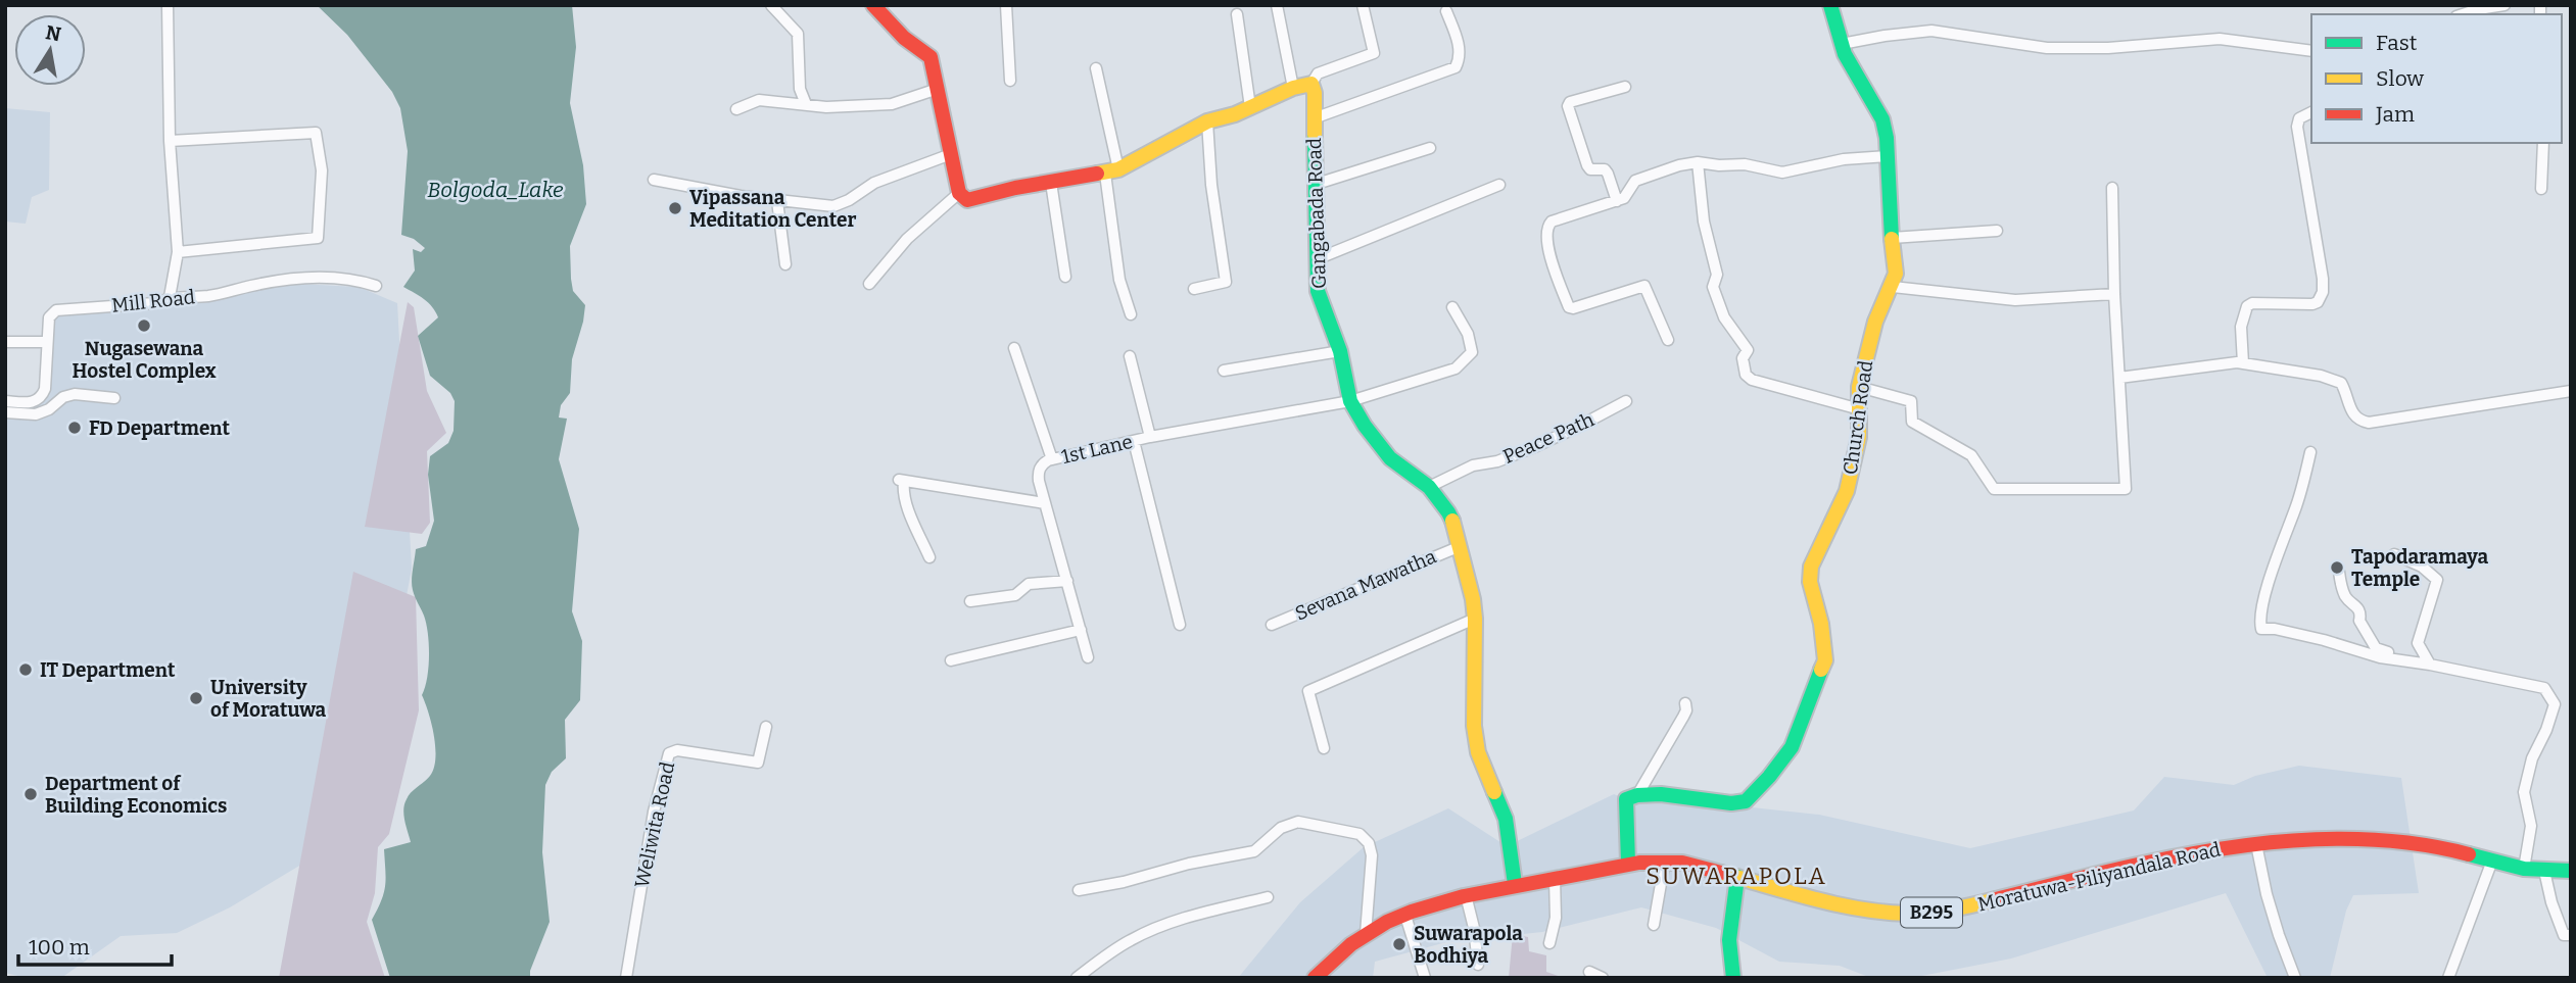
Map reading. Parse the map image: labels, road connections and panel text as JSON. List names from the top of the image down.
{
  "streets": {
    "street": [
      "Gangabada Road",
      "Mill Road",
      "Church Road",
      "Peace Path",
      "1st Lane",
      "Sevana Mawatha",
      "Weliwita Road",
      "Moratuwa-Piliyandala Road",
      "B295"
    ]
  },
  "crossings": [
    ["Gangabada Road", "Peace Path"],
    ["Gangabada Road", "1st Lane"],
    ["Gangabada Road", "Sevana Mawatha"],
    ["Gangabada Road", "Moratuwa-Piliyandala Road"]
  ],
  "districts": ["SUWARAPOLA"],
  "water": ["Bolgoda_Lake"],
  "places": [
    "Vipassana Meditation Center",
    "Nugasewana Hostel Complex",
    "FD Department",
    "Tapodaramaya Temple",
    "IT Department",
    "University of Moratuwa",
    "Department of Building Economics",
    "Suwarapola Bodhiya"
  ],
  "legend": ["Fast", "Slow", "Jam"],
  "scale_bar": "100 m",
  "north": "top"
}
